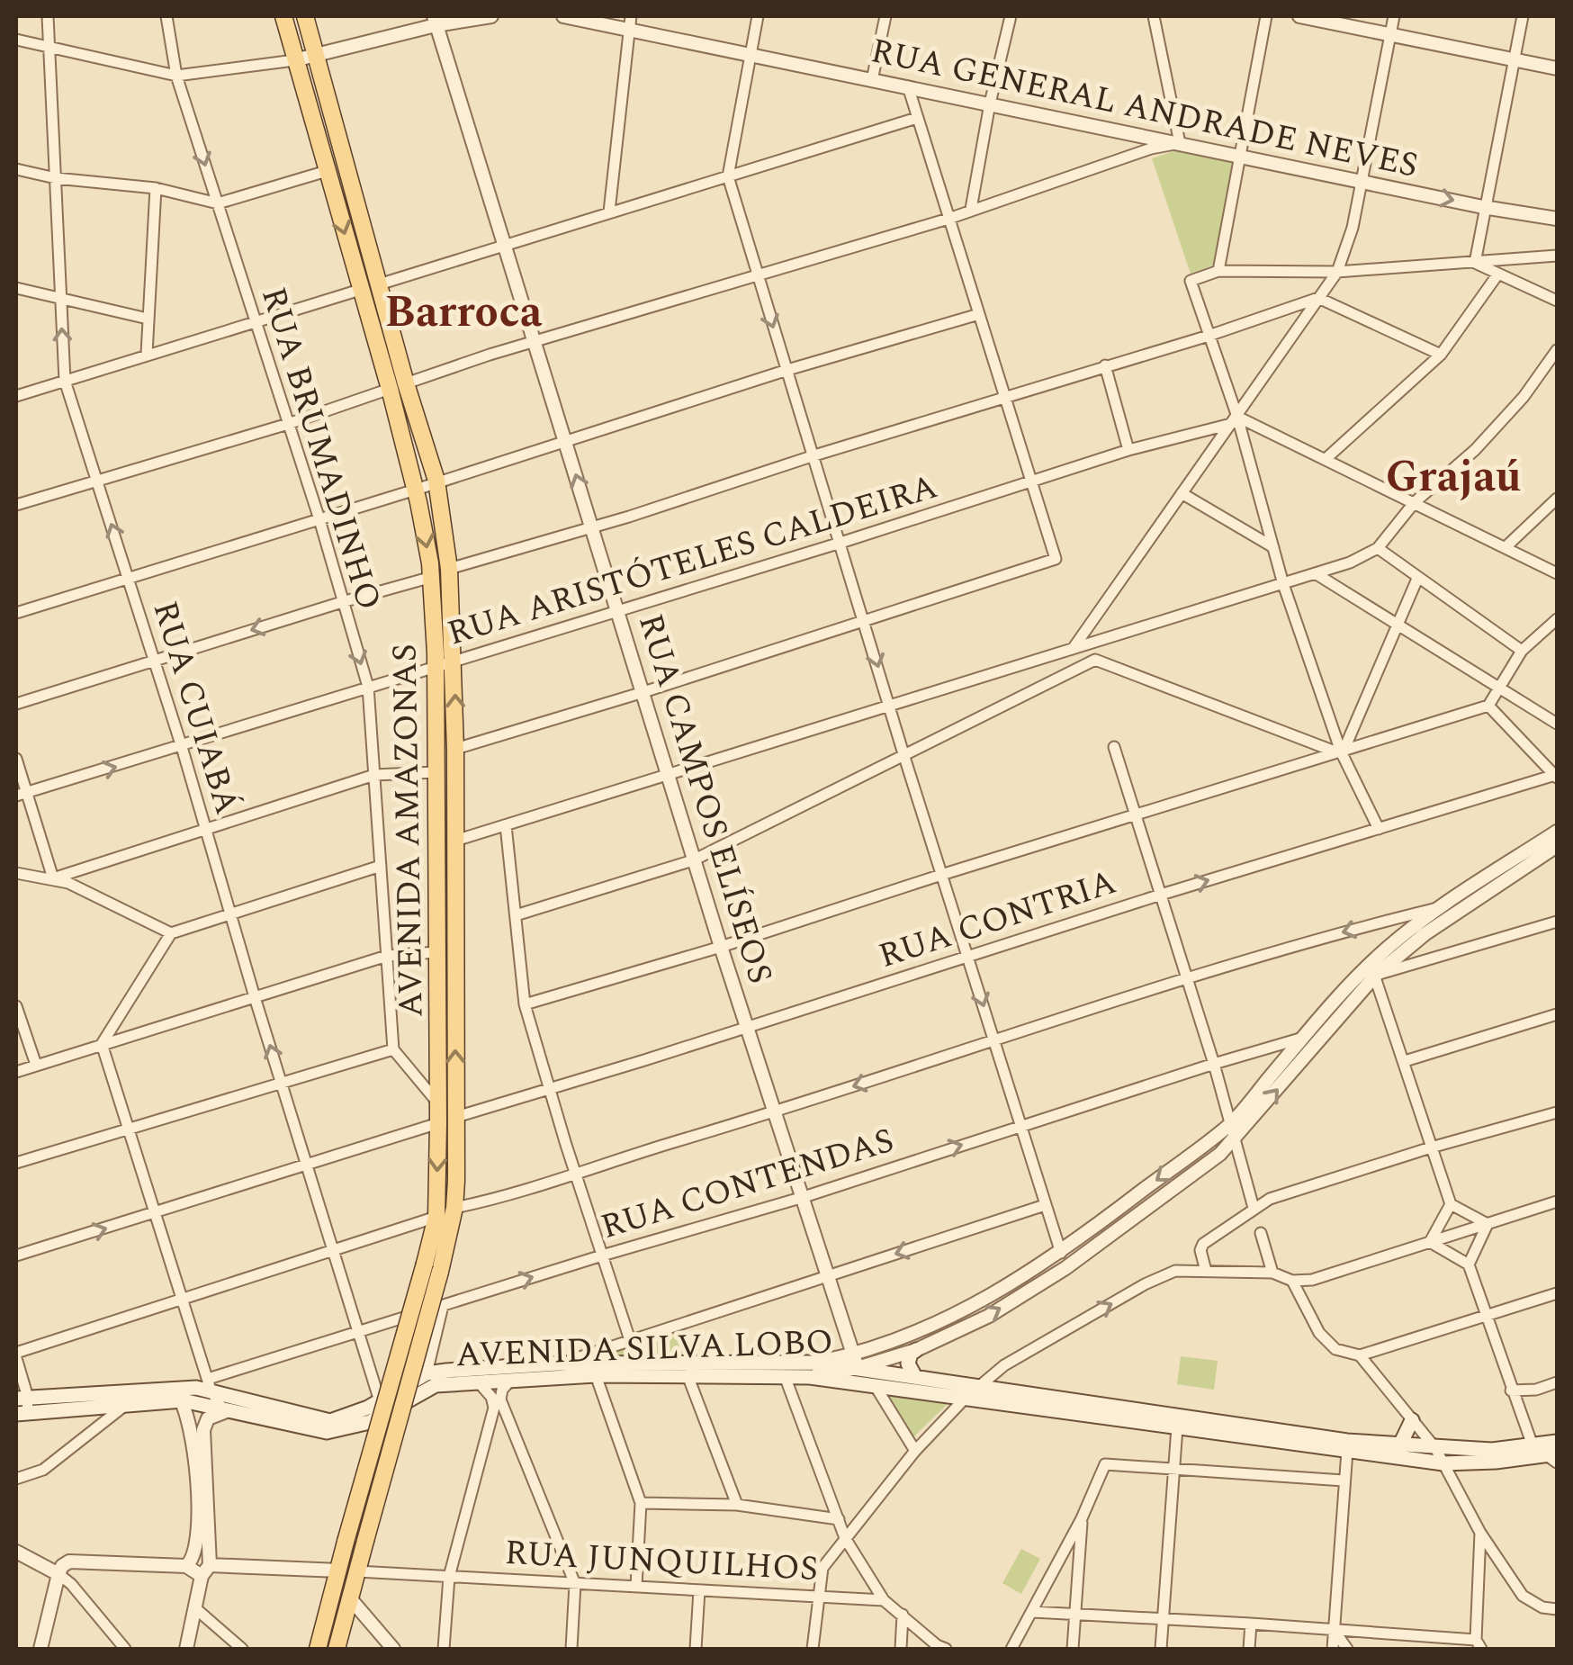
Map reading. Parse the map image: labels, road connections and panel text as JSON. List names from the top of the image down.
{
  "streets": {
    "main road": ["AVENIDA AMAZONAS", "AVENIDA SILVA LOBO"],
    "street": [
      "RUA GENERAL ANDRADE NEVES",
      "RUA BRUMADINHO",
      "RUA ARISTÓTELES CALDEIRA",
      "RUA CUIABÁ",
      "RUA CAMPOS ELÍSEOS",
      "RUA CONTRIA",
      "RUA CONTENDAS",
      "RUA JUNQUILHOS"
    ]
  },
  "crossings": [
    ["RUA BRUMADINHO", "RUA ARISTÓTELES CALDEIRA"],
    ["RUA ARISTÓTELES CALDEIRA", "RUA CUIABÁ"],
    ["RUA ARISTÓTELES CALDEIRA", "RUA CAMPOS ELÍSEOS"],
    ["RUA ARISTÓTELES CALDEIRA", "AVENIDA AMAZONAS"],
    ["RUA CUIABÁ", "RUA CONTENDAS"],
    ["RUA CUIABÁ", "AVENIDA SILVA LOBO"],
    ["RUA CAMPOS ELÍSEOS", "RUA CONTRIA"],
    ["RUA CAMPOS ELÍSEOS", "RUA CONTENDAS"],
    ["RUA CAMPOS ELÍSEOS", "AVENIDA SILVA LOBO"],
    ["AVENIDA AMAZONAS", "RUA CONTRIA"],
    ["AVENIDA AMAZONAS", "RUA JUNQUILHOS"],
    ["RUA CONTENDAS", "AVENIDA SILVA LOBO"]
  ],
  "districts": ["Barroca", "Grajaú"]
}
